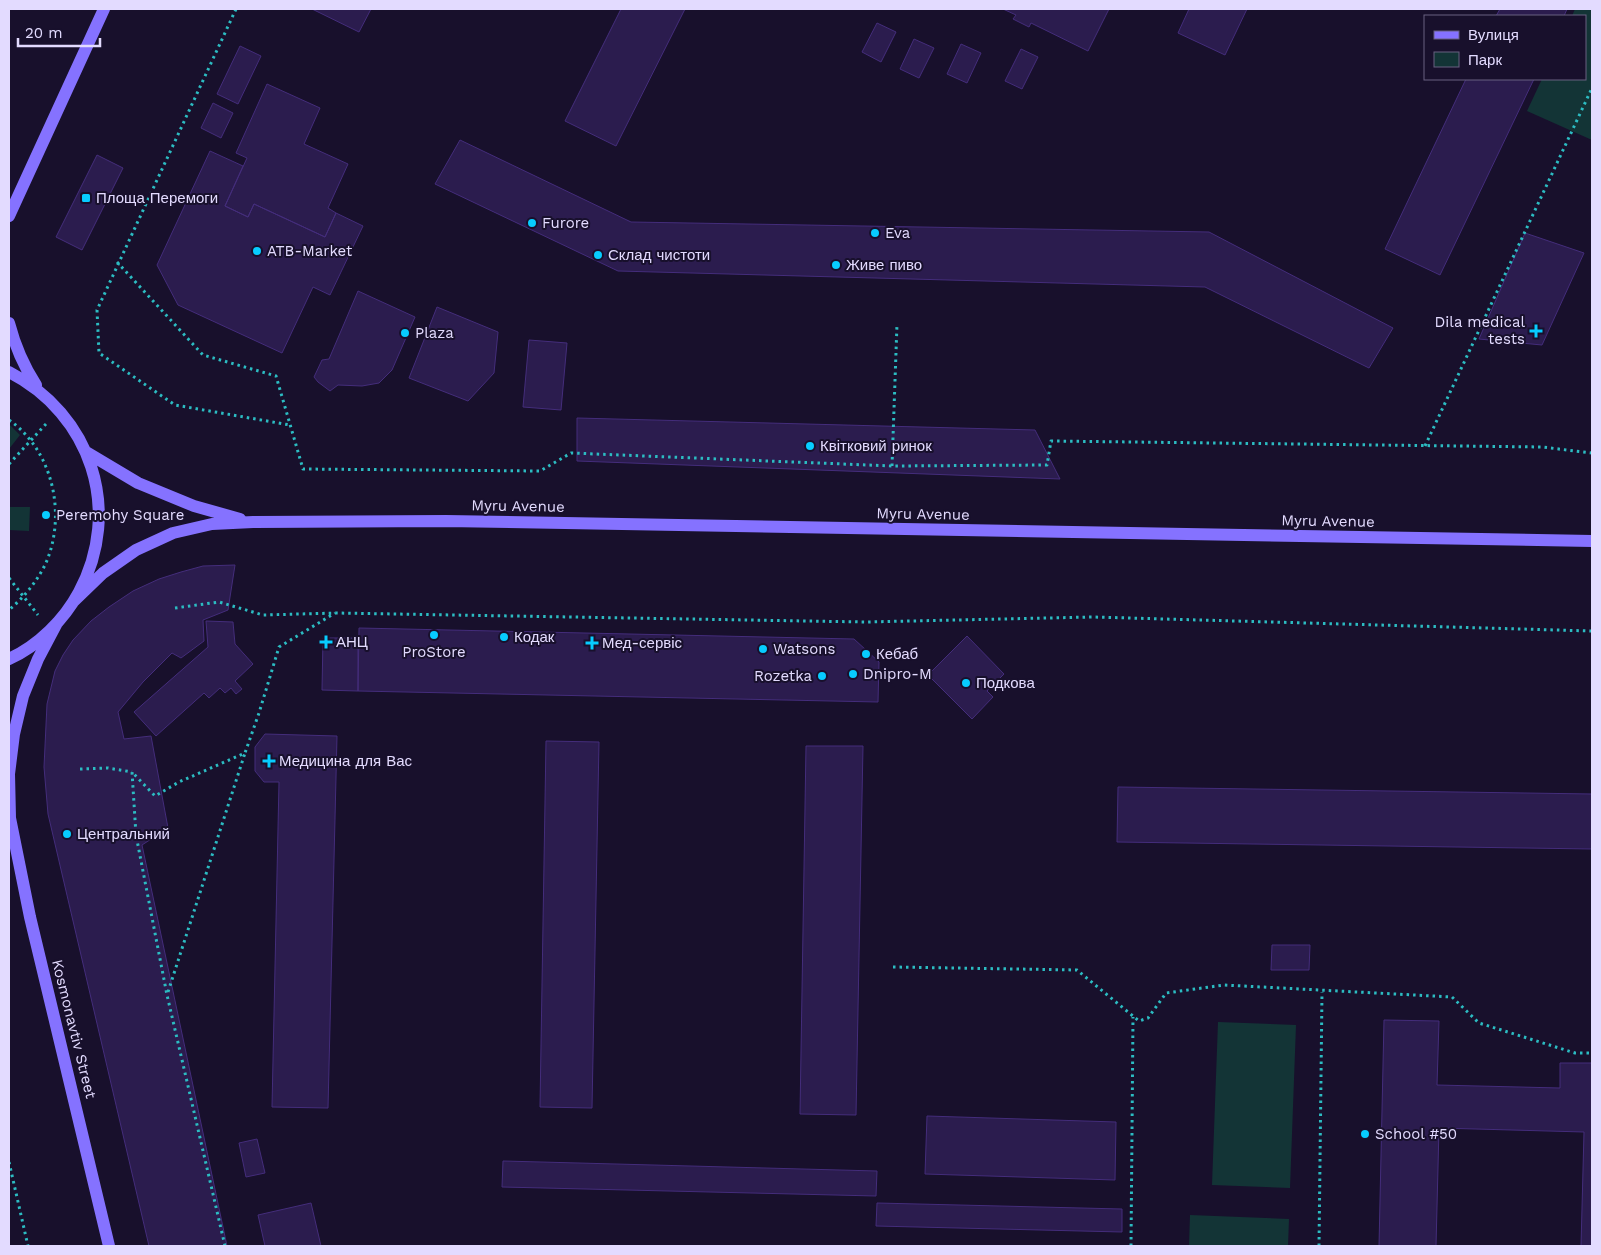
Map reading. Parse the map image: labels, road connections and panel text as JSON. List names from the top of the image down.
{
  "streets": {
    "main road": ["Myru Avenue", "Kosmonavtiv Street"]
  },
  "places": {
    "transit": ["Площа Перемоги"],
    "other": [
      "Furore",
      "Eva",
      "ATB-Market",
      "Склад чистоти",
      "Живе пиво",
      "Plaza",
      "Квітковий ринок",
      "Peremohy Square",
      "ProStore",
      "Кодак",
      "Watsons",
      "Кебаб",
      "Dnipro-M",
      "Rozetka",
      "Подкова",
      "Центральний",
      "School #50"
    ],
    "health": [
      "Dila medical tests",
      "АНЦ",
      "Мед-сервіс",
      "Медицина для Вас"
    ]
  },
  "legend": ["Вулиця", "Парк"],
  "scale_bar": "20 m"
}
